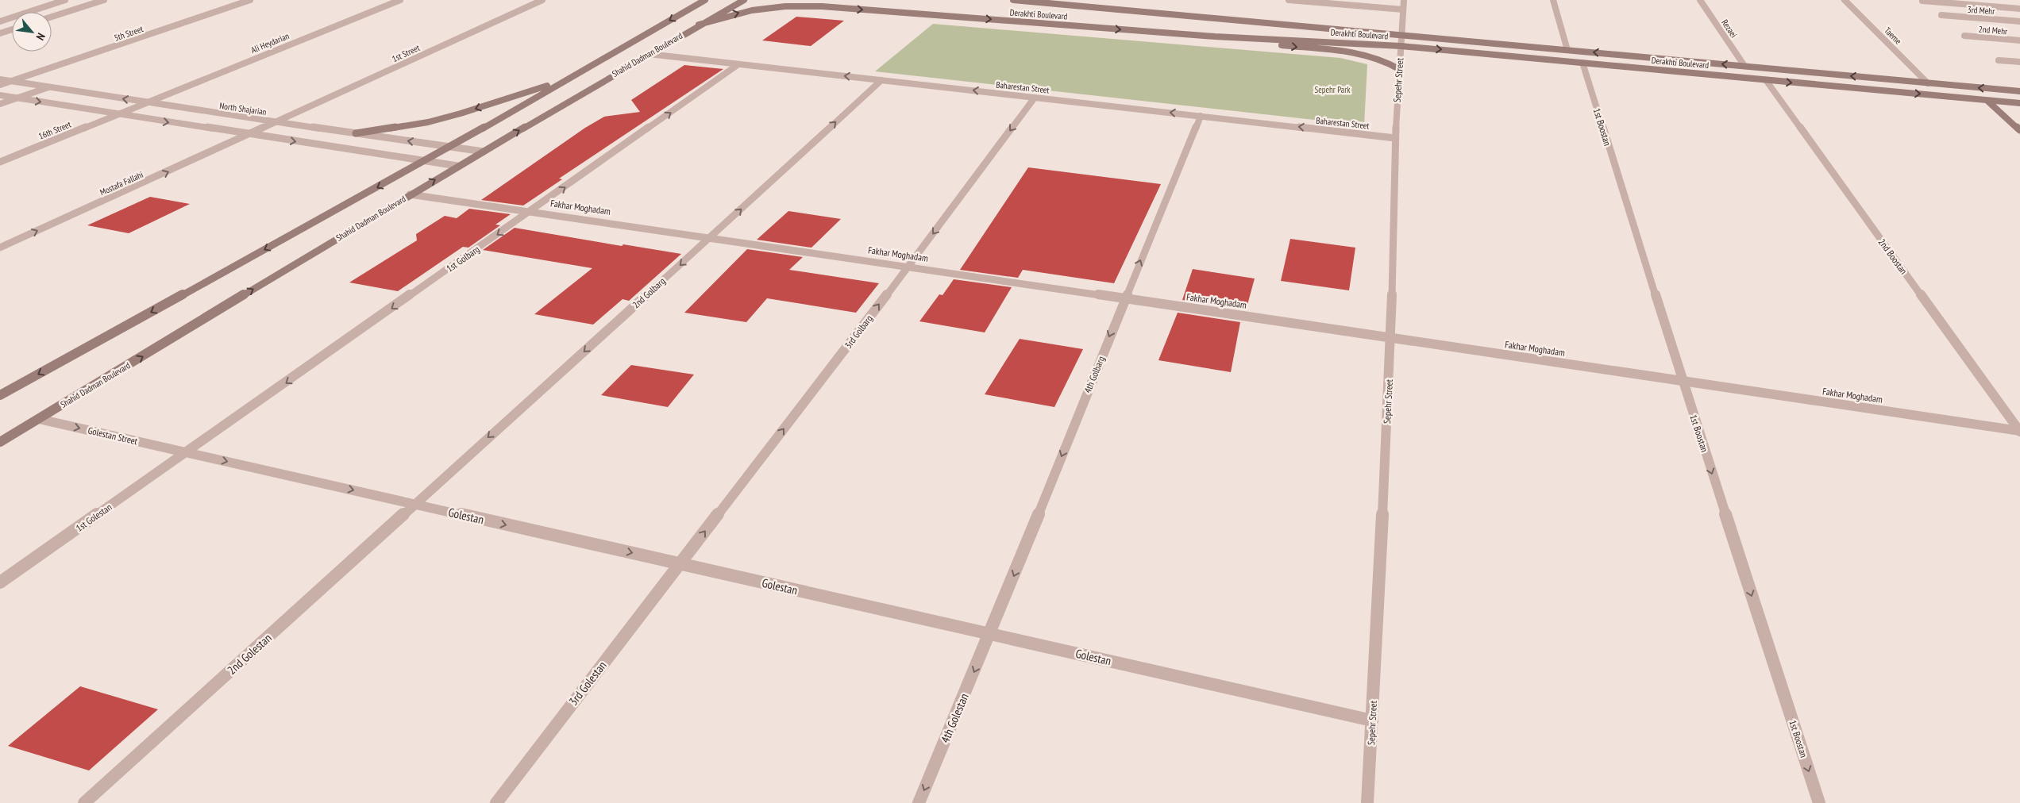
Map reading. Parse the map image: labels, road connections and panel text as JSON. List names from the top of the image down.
{
  "streets": {
    "main road": ["Derakhti Boulevard", "Shahid Dadman Boulevard"],
    "street": [
      "3rd Mehr",
      "Rezaei",
      "2nd Mehr",
      "5th Street",
      "Taeme",
      "Ali Heydarian",
      "1st Street",
      "Sepehr Street",
      "Baharestan Street",
      "North Shajarian",
      "1st Boostan",
      "16th Street",
      "Mostafa Fallahi",
      "Fakhar Moghadam",
      "2nd Boostan",
      "1st Golbarg",
      "2nd Golbarg",
      "3rd Golbarg",
      "4th Golbarg",
      "Golestan Street",
      "Golestan",
      "1st Golestan",
      "2nd Golestan",
      "3rd Golestan",
      "4th Golestan"
    ]
  },
  "crossings": [
    ["Derakhti Boulevard", "Rezaei"],
    ["Derakhti Boulevard", "Taeme"],
    ["Derakhti Boulevard", "Shahid Dadman Boulevard"],
    ["Derakhti Boulevard", "Sepehr Street"],
    ["Derakhti Boulevard", "1st Boostan"],
    ["Derakhti Boulevard", "2nd Boostan"],
    ["5th Street", "North Shajarian"],
    ["Ali Heydarian", "North Shajarian"],
    ["Ali Heydarian", "16th Street"],
    ["1st Street", "North Shajarian"],
    ["1st Street", "Mostafa Fallahi"],
    ["Shahid Dadman Boulevard", "Baharestan Street"],
    ["Shahid Dadman Boulevard", "North Shajarian"],
    ["Shahid Dadman Boulevard", "Fakhar Moghadam"],
    ["Shahid Dadman Boulevard", "Golestan Street"],
    ["Sepehr Street", "Baharestan Street"],
    ["Sepehr Street", "Fakhar Moghadam"],
    ["Sepehr Street", "Golestan"],
    ["Baharestan Street", "1st Golbarg"],
    ["Baharestan Street", "2nd Golbarg"],
    ["Baharestan Street", "3rd Golbarg"],
    ["Baharestan Street", "4th Golbarg"],
    ["1st Boostan", "Fakhar Moghadam"],
    ["Fakhar Moghadam", "2nd Boostan"],
    ["Fakhar Moghadam", "1st Golbarg"],
    ["Fakhar Moghadam", "2nd Golbarg"],
    ["Fakhar Moghadam", "3rd Golbarg"],
    ["Fakhar Moghadam", "4th Golbarg"],
    ["1st Golbarg", "Golestan Street"],
    ["1st Golbarg", "Golestan"],
    ["1st Golbarg", "1st Golestan"],
    ["2nd Golbarg", "Golestan"],
    ["2nd Golbarg", "2nd Golestan"],
    ["3rd Golbarg", "Golestan"],
    ["3rd Golbarg", "3rd Golestan"],
    ["4th Golbarg", "Golestan"],
    ["4th Golbarg", "4th Golestan"],
    ["Golestan Street", "Golestan"],
    ["Golestan Street", "1st Golestan"],
    ["Golestan", "1st Golestan"],
    ["Golestan", "2nd Golestan"],
    ["Golestan", "3rd Golestan"],
    ["Golestan", "4th Golestan"]
  ],
  "one_way": [
    "Baharestan Street",
    "1st Boostan",
    "Mostafa Fallahi",
    "Golestan Street",
    "Golestan",
    "4th Golestan"
  ],
  "parks": ["Sepehr Park"],
  "north": "bottom right"
}
